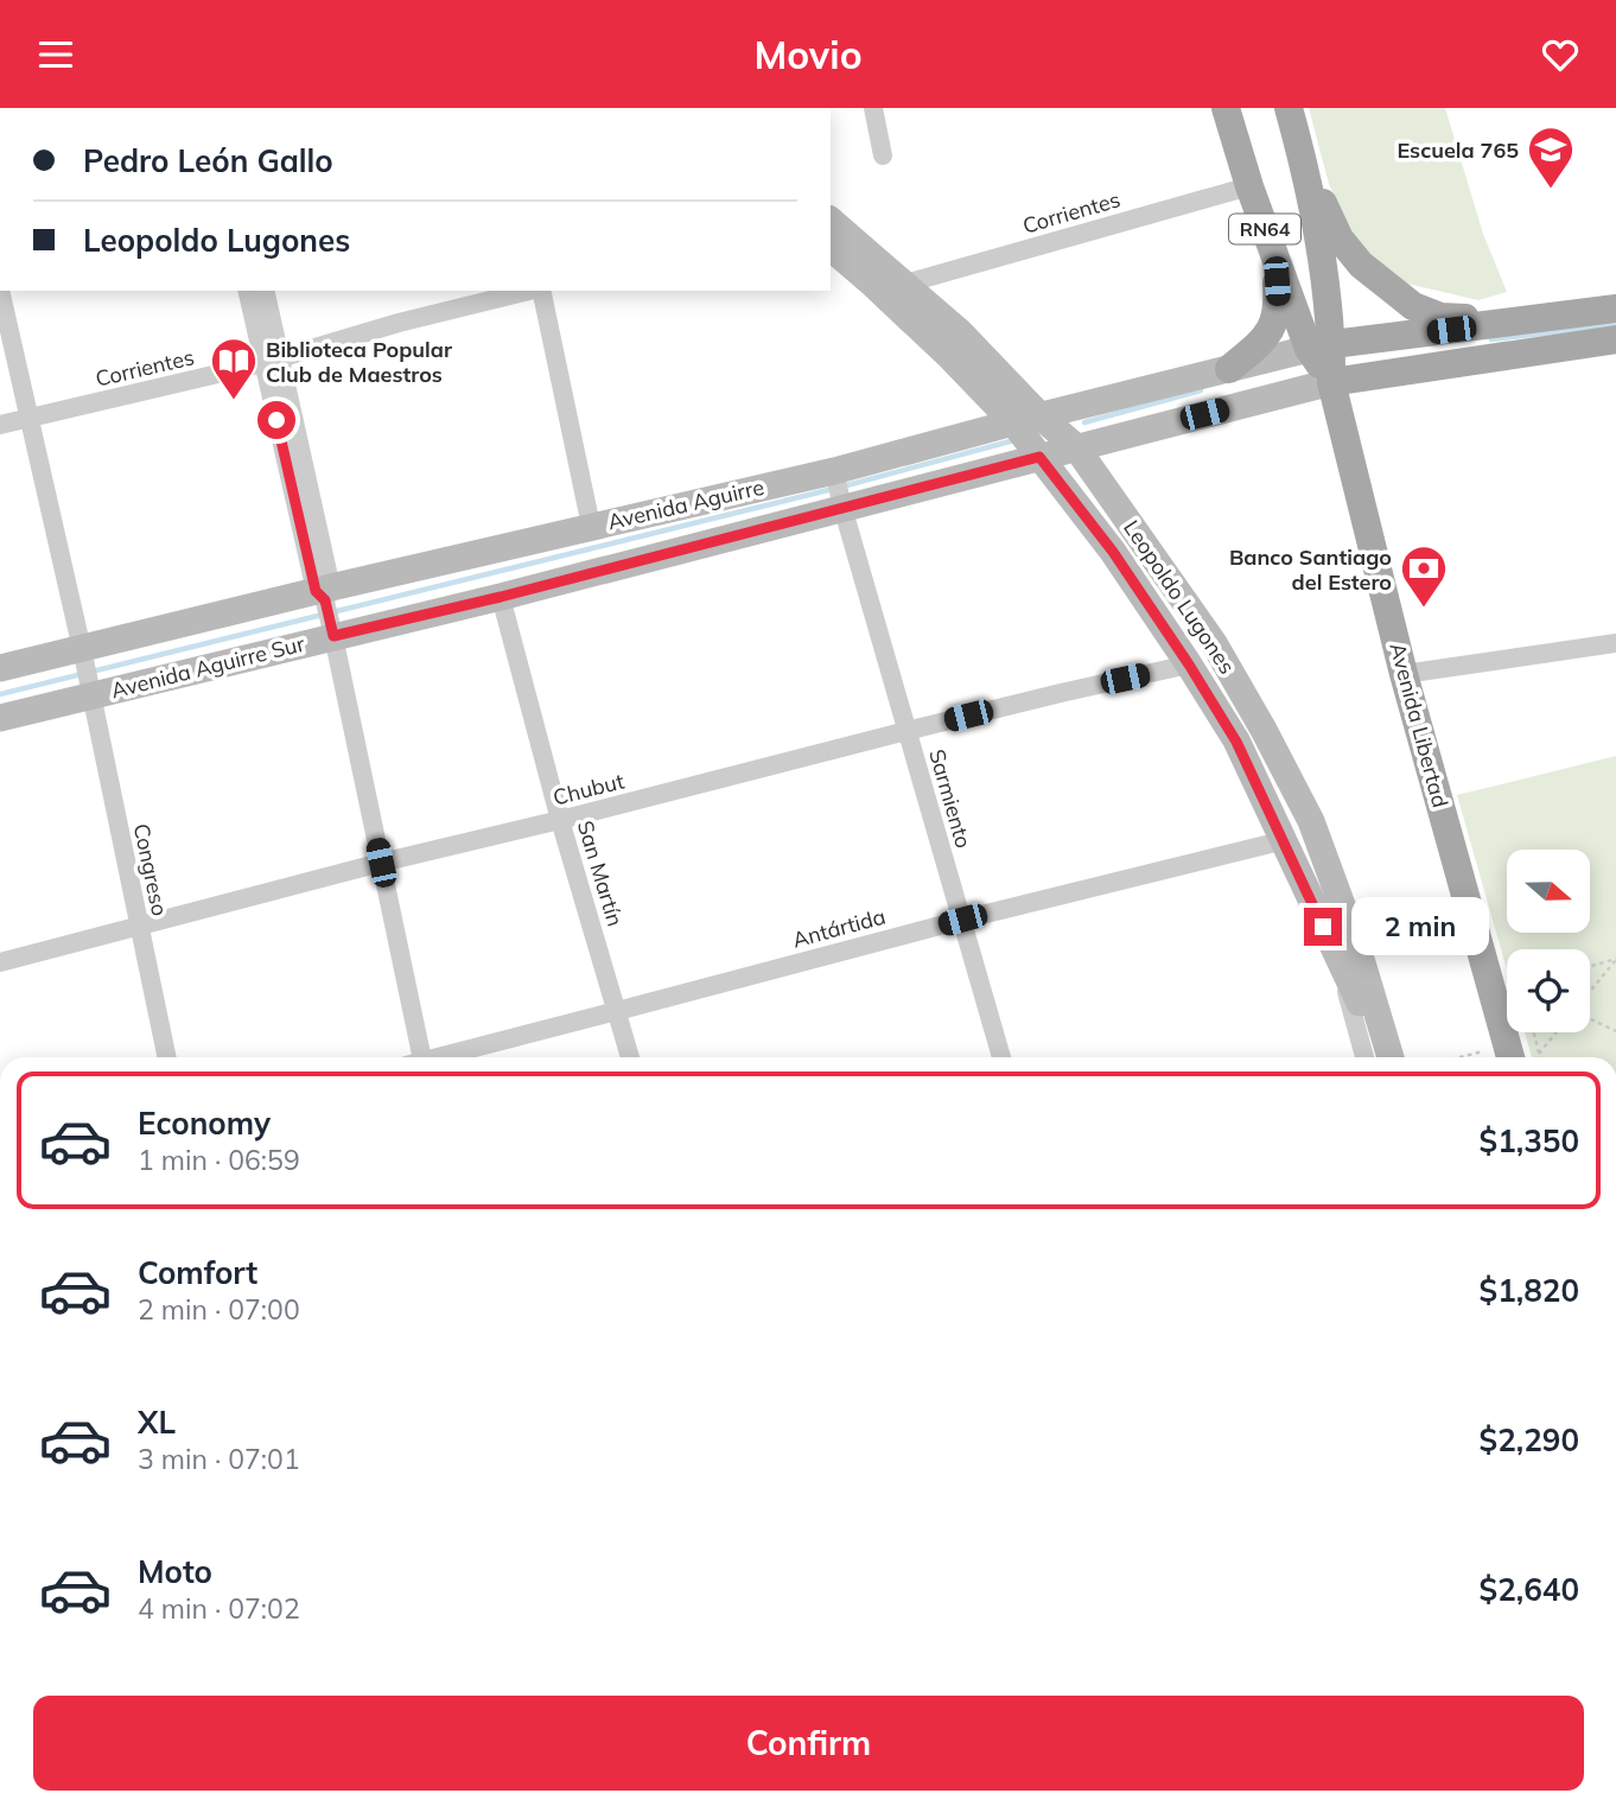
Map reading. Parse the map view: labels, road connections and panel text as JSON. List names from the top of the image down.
{
  "streets": {
    "main road": [
      "RN64",
      "Avenida Aguirre",
      "Leopoldo Lugones",
      "Avenida Aguirre Sur",
      "Avenida Libertad"
    ],
    "street": [
      "Corrientes",
      "Chubut",
      "Sarmiento",
      "Congreso",
      "San Martín",
      "Antártida"
    ]
  },
  "crossings": [
    ["Corrientes", "Leopoldo Lugones"],
    ["Corrientes", "Avenida Libertad"],
    ["Avenida Aguirre", "Leopoldo Lugones"],
    ["Avenida Aguirre", "Avenida Aguirre Sur"],
    ["Avenida Aguirre", "Sarmiento"],
    ["Leopoldo Lugones", "Avenida Aguirre Sur"],
    ["Leopoldo Lugones", "Chubut"],
    ["Leopoldo Lugones", "Antártida"],
    ["Avenida Aguirre Sur", "Avenida Libertad"],
    ["Avenida Aguirre Sur", "Sarmiento"],
    ["Avenida Aguirre Sur", "Congreso"],
    ["Avenida Aguirre Sur", "San Martín"],
    ["Chubut", "Sarmiento"],
    ["Chubut", "Congreso"],
    ["Chubut", "San Martín"],
    ["Sarmiento", "Antártida"],
    ["San Martín", "Antártida"]
  ],
  "places": {
    "school or university": ["Escuela 765"],
    "library": ["Biblioteca Popular Club de Maestros"],
    "bank": ["Banco Santiago del Estero"]
  },
  "north": "right",
  "page": {
    "header": "Movio",
    "banner": ["Pedro León Gallo", "Leopoldo Lugones"],
    "bubble": "2 min",
    "list": [
      {
        "name": "Economy",
        "note": "1 min · 06:59",
        "value": "$1,350"
      },
      {
        "name": "Comfort",
        "note": "2 min · 07:00",
        "value": "$1,820"
      },
      {
        "name": "XL",
        "note": "3 min · 07:01",
        "value": "$2,290"
      },
      {
        "name": "Moto",
        "note": "4 min · 07:02",
        "value": "$2,640"
      }
    ],
    "buttons": "Confirm"
  }
}
